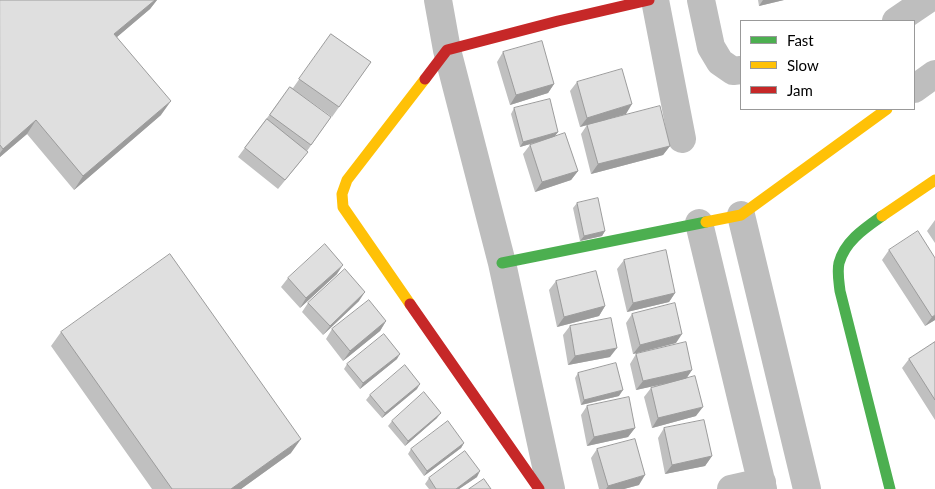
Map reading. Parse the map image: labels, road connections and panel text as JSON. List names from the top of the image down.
{
  "legend": ["Fast", "Slow", "Jam"]
}
